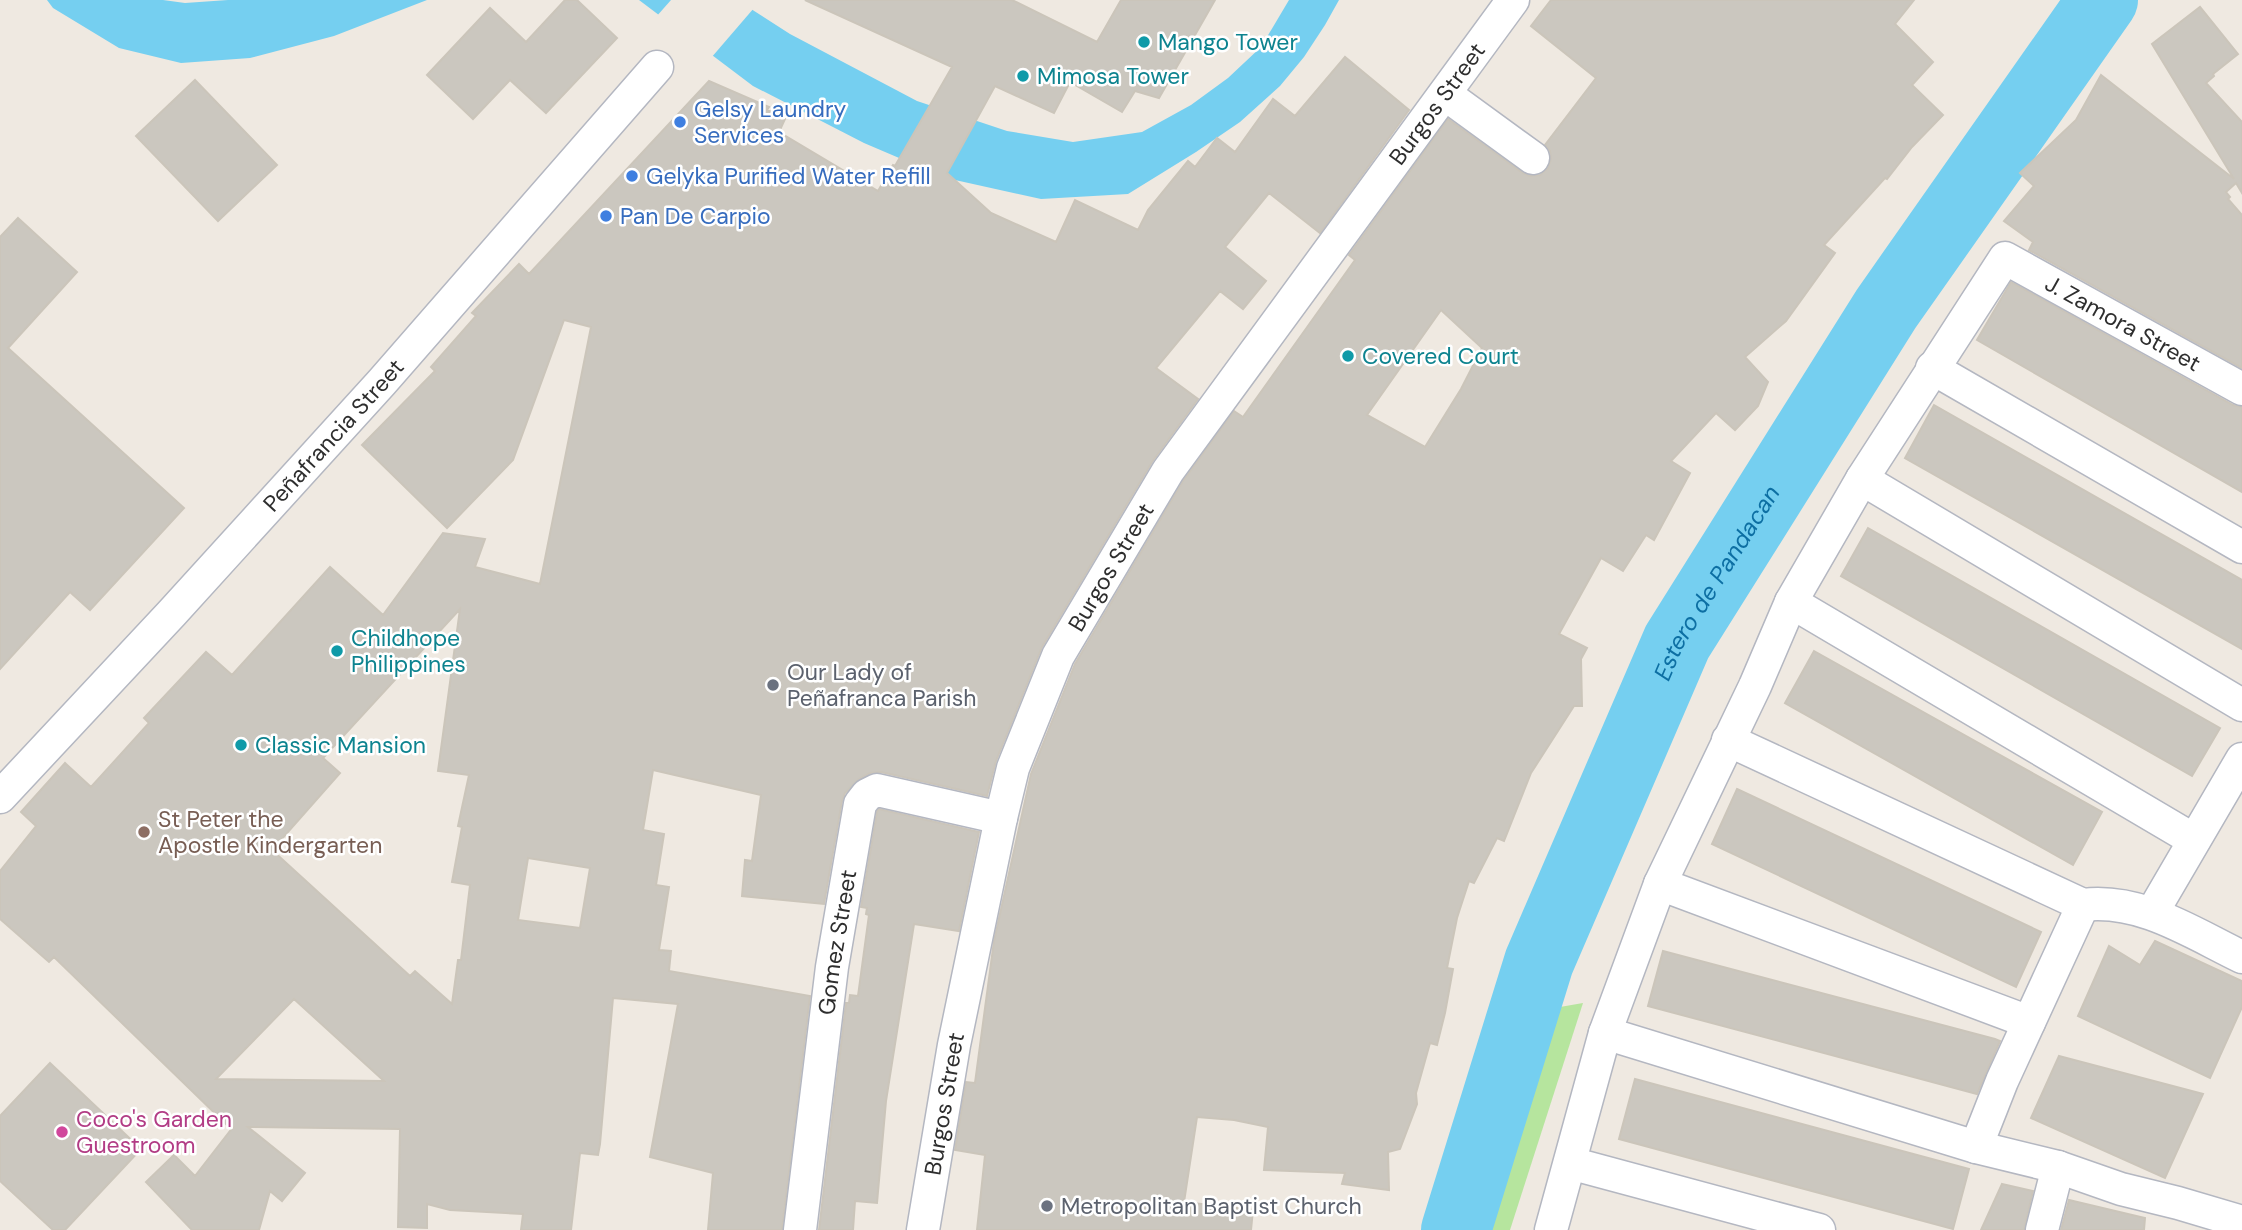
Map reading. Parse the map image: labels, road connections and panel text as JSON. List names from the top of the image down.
{
  "streets": {
    "street": [
      "Burgos Street",
      "J. Zamora Street",
      "Peñafrancia Street",
      "Gomez Street"
    ]
  },
  "crossings": [
    ["Burgos Street", "Gomez Street"]
  ],
  "water": ["Estero de Pandacan"],
  "places": [
    "Mango Tower",
    "Mimosa Tower",
    "Gelsy Laundry Services",
    "Gelyka Purified Water Refill",
    "Pan De Carpio",
    "Covered Court",
    "Childhope Philippines",
    "Our Lady of Peñafranca Parish",
    "Classic Mansion",
    "St Peter the Apostle Kindergarten",
    "Coco's Garden Guestroom",
    "Metropolitan Baptist Church"
  ]
}
